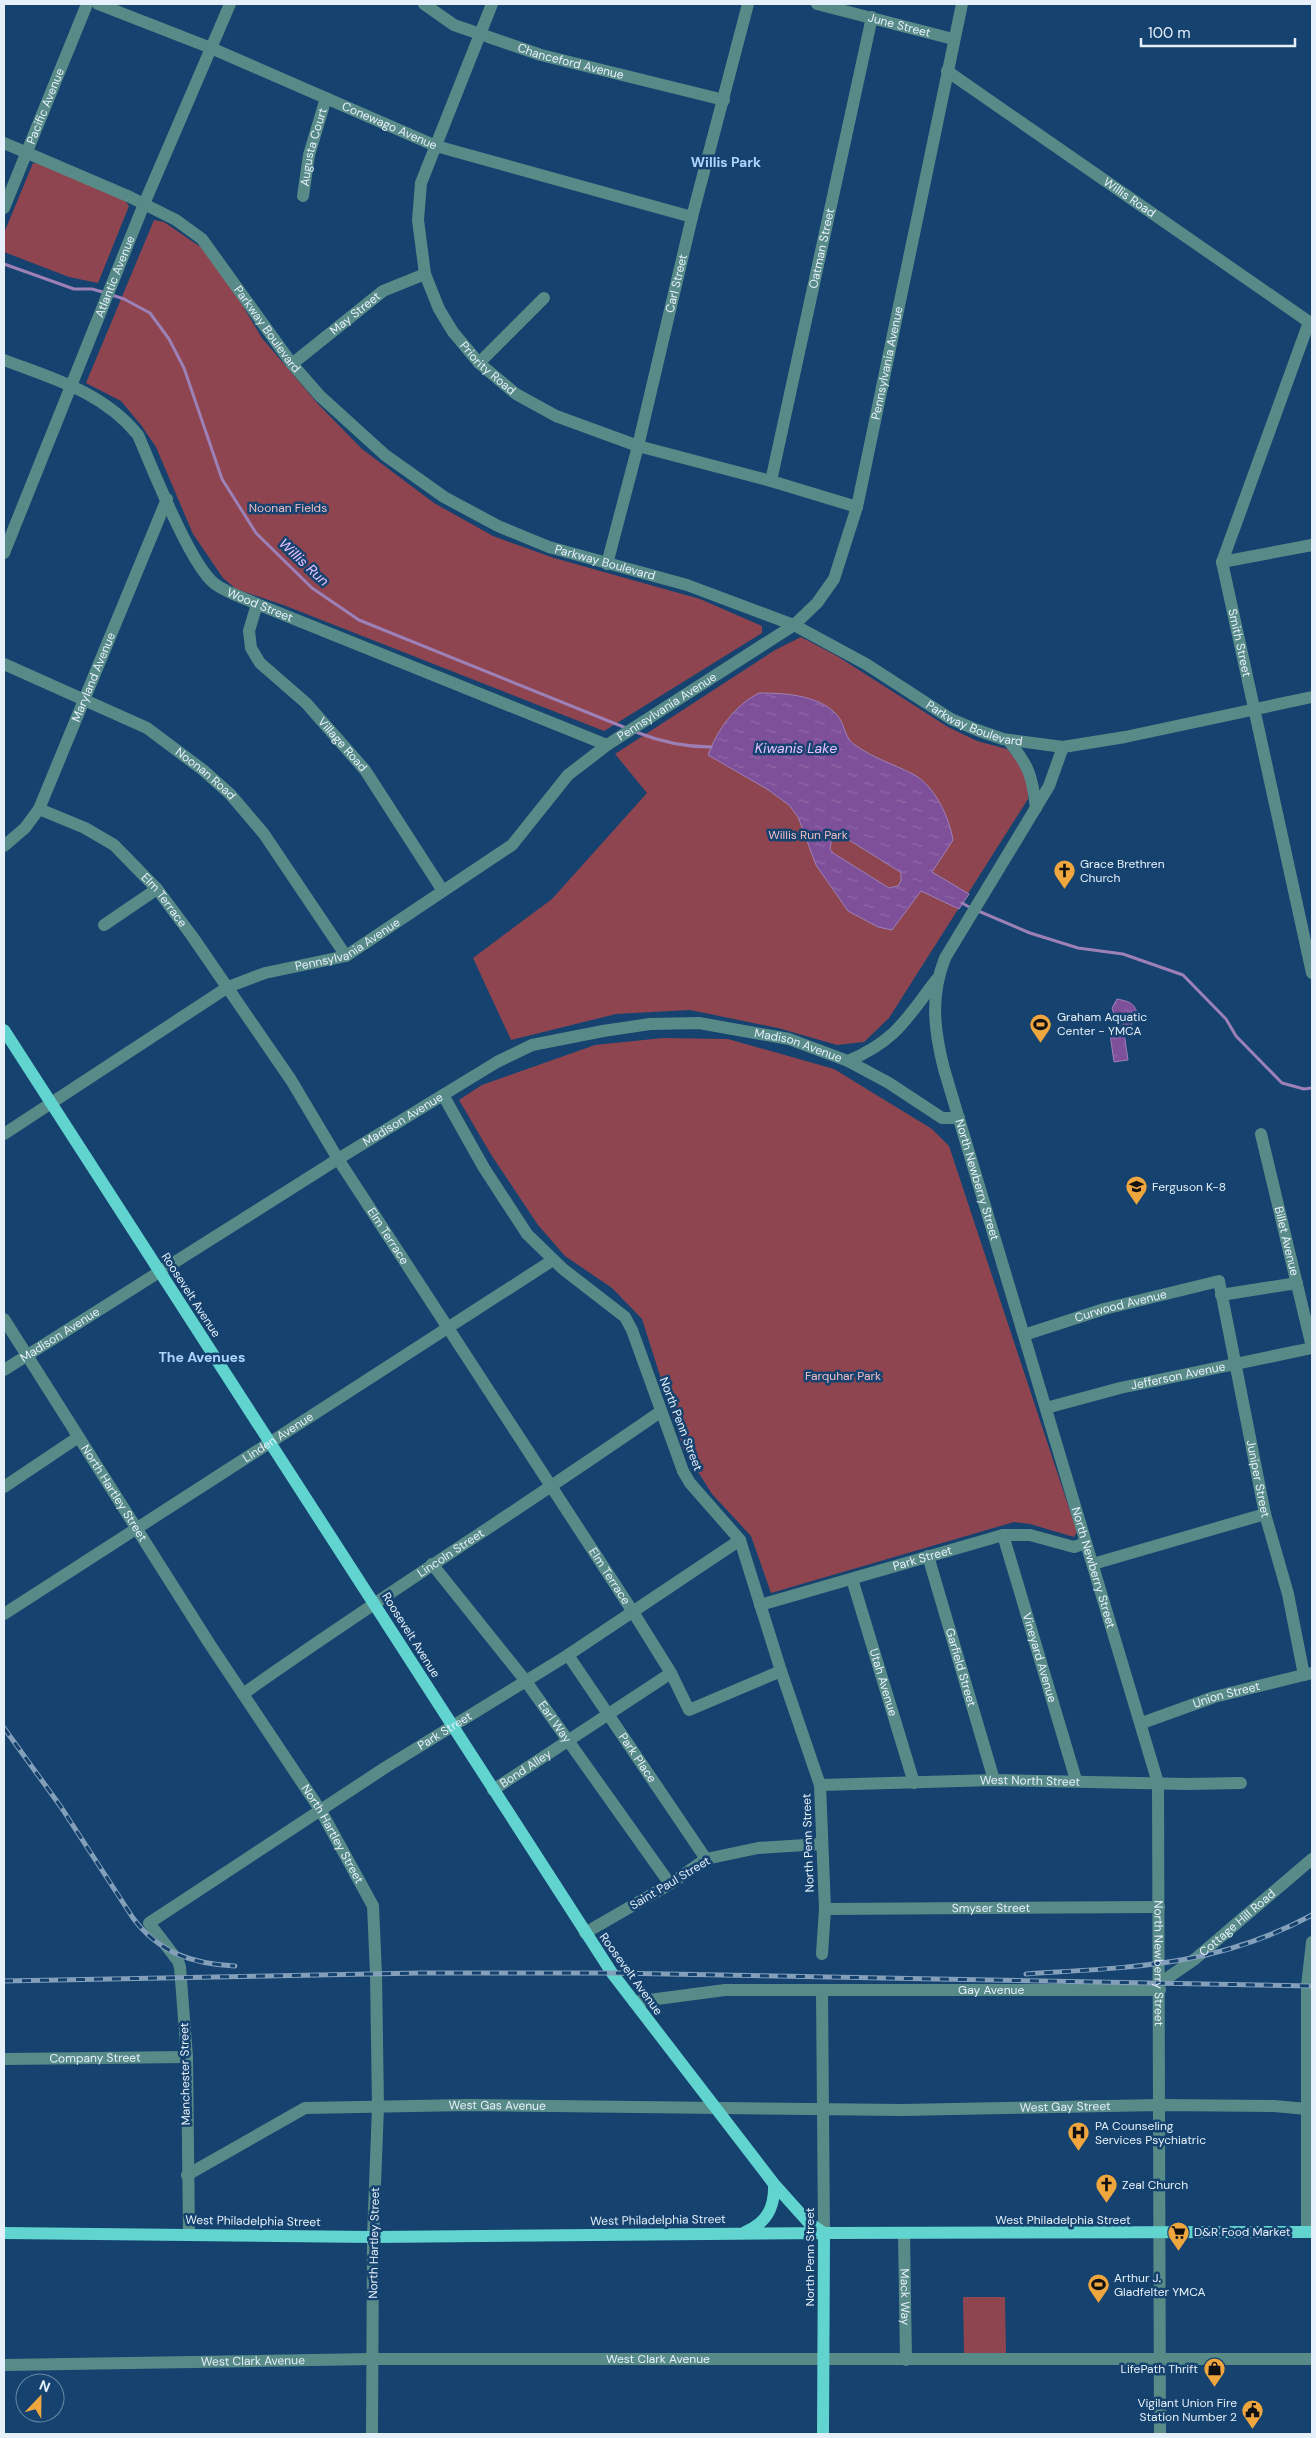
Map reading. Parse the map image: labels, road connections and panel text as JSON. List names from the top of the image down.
{
  "streets": {
    "main road": ["Roosevelt Avenue", "North Penn Street", "West Philadelphia Street"],
    "street": [
      "June Street",
      "Chanceford Avenue",
      "Pacific Avenue",
      "Conewago Avenue",
      "Augusta Court",
      "Willis Road",
      "Oatman Street",
      "Atlantic Avenue",
      "Carl Street",
      "May Street",
      "Parkway Boulevard",
      "Pennsylvania Avenue",
      "Priority Road",
      "Wood Street",
      "Smith Street",
      "Maryland Avenue",
      "Village Road",
      "Noonan Road",
      "Elm Terrace",
      "Madison Avenue",
      "North Newberry Street",
      "Billet Avenue",
      "Curwood Avenue",
      "Jefferson Avenue",
      "Linden Avenue",
      "Juniper Street",
      "North Hartley Street",
      "Lincoln Street",
      "Park Street",
      "Vineyard Avenue",
      "Garfield Street",
      "Utah Avenue",
      "Union Street",
      "Earl Way",
      "Park Place",
      "Bond Alley",
      "West North Street",
      "Saint Paul Street",
      "Smyser Street",
      "Cottage Hill Road",
      "Gay Avenue",
      "Company Street",
      "Manchester Street",
      "West Gas Avenue",
      "West Gay Street",
      "Mack Way",
      "West Clark Avenue"
    ]
  },
  "crossings": [
    ["June Street", "Oatman Street"],
    ["June Street", "Pennsylvania Avenue"],
    ["Chanceford Avenue", "Carl Street"],
    ["Chanceford Avenue", "Priority Road"],
    ["Pacific Avenue", "Parkway Boulevard"],
    ["Conewago Avenue", "Augusta Court"],
    ["Conewago Avenue", "Atlantic Avenue"],
    ["Conewago Avenue", "Carl Street"],
    ["Conewago Avenue", "Priority Road"],
    ["Willis Road", "Pennsylvania Avenue"],
    ["Oatman Street", "Priority Road"],
    ["Atlantic Avenue", "Parkway Boulevard"],
    ["Atlantic Avenue", "Wood Street"],
    ["Carl Street", "Parkway Boulevard"],
    ["Carl Street", "Priority Road"],
    ["May Street", "Parkway Boulevard"],
    ["May Street", "Priority Road"],
    ["Parkway Boulevard", "Pennsylvania Avenue"],
    ["Parkway Boulevard", "Smith Street"],
    ["Parkway Boulevard", "North Newberry Street"],
    ["Pennsylvania Avenue", "Priority Road"],
    ["Pennsylvania Avenue", "Wood Street"],
    ["Pennsylvania Avenue", "Village Road"],
    ["Pennsylvania Avenue", "Noonan Road"],
    ["Pennsylvania Avenue", "Elm Terrace"],
    ["Pennsylvania Avenue", "Roosevelt Avenue"],
    ["Wood Street", "Maryland Avenue"],
    ["Wood Street", "Village Road"],
    ["Maryland Avenue", "Noonan Road"],
    ["Maryland Avenue", "Elm Terrace"],
    ["Elm Terrace", "Madison Avenue"],
    ["Elm Terrace", "North Penn Street"],
    ["Elm Terrace", "Linden Avenue"],
    ["Elm Terrace", "Lincoln Street"],
    ["Elm Terrace", "Park Street"],
    ["Elm Terrace", "Bond Alley"],
    ["Madison Avenue", "North Newberry Street"],
    ["Madison Avenue", "Roosevelt Avenue"],
    ["Madison Avenue", "North Penn Street"],
    ["Madison Avenue", "North Hartley Street"],
    ["North Newberry Street", "Curwood Avenue"],
    ["North Newberry Street", "Jefferson Avenue"],
    ["North Newberry Street", "Park Street"],
    ["North Newberry Street", "Union Street"],
    ["North Newberry Street", "West North Street"],
    ["North Newberry Street", "Smyser Street"],
    ["North Newberry Street", "Cottage Hill Road"],
    ["North Newberry Street", "Gay Avenue"],
    ["North Newberry Street", "West Gay Street"],
    ["North Newberry Street", "West Philadelphia Street"],
    ["North Newberry Street", "West Clark Avenue"],
    ["Billet Avenue", "Jefferson Avenue"],
    ["Roosevelt Avenue", "North Penn Street"],
    ["Roosevelt Avenue", "Linden Avenue"],
    ["Roosevelt Avenue", "Lincoln Street"],
    ["Roosevelt Avenue", "Park Street"],
    ["Roosevelt Avenue", "Bond Alley"],
    ["Roosevelt Avenue", "Saint Paul Street"],
    ["Roosevelt Avenue", "Gay Avenue"],
    ["Roosevelt Avenue", "West Gas Avenue"],
    ["Roosevelt Avenue", "West Philadelphia Street"],
    ["Curwood Avenue", "Juniper Street"],
    ["Jefferson Avenue", "Juniper Street"],
    ["North Penn Street", "Linden Avenue"],
    ["North Penn Street", "Lincoln Street"],
    ["North Penn Street", "Park Street"],
    ["North Penn Street", "West North Street"],
    ["North Penn Street", "Saint Paul Street"],
    ["North Penn Street", "Smyser Street"],
    ["North Penn Street", "Gay Avenue"],
    ["North Penn Street", "West Gas Avenue"],
    ["North Penn Street", "West Gay Street"],
    ["North Penn Street", "West Philadelphia Street"],
    ["North Penn Street", "West Clark Avenue"],
    ["Linden Avenue", "North Hartley Street"],
    ["Juniper Street", "Union Street"],
    ["North Hartley Street", "Lincoln Street"],
    ["North Hartley Street", "Park Street"],
    ["North Hartley Street", "West Gas Avenue"],
    ["North Hartley Street", "West Philadelphia Street"],
    ["North Hartley Street", "West Clark Avenue"],
    ["Lincoln Street", "Earl Way"],
    ["Park Street", "Vineyard Avenue"],
    ["Park Street", "Garfield Street"],
    ["Park Street", "Utah Avenue"],
    ["Park Street", "Earl Way"],
    ["Park Street", "Park Place"],
    ["Park Street", "Manchester Street"],
    ["Vineyard Avenue", "West North Street"],
    ["Garfield Street", "West North Street"],
    ["Utah Avenue", "West North Street"],
    ["Earl Way", "Bond Alley"],
    ["Earl Way", "Saint Paul Street"],
    ["Park Place", "Bond Alley"],
    ["Park Place", "Saint Paul Street"],
    ["Cottage Hill Road", "Gay Avenue"],
    ["Company Street", "Manchester Street"],
    ["Manchester Street", "West Gas Avenue"],
    ["Manchester Street", "West Philadelphia Street"],
    ["West Gas Avenue", "West Gay Street"],
    ["West Philadelphia Street", "Mack Way"],
    ["Mack Way", "West Clark Avenue"]
  ],
  "districts": ["Willis Park", "The Avenues"],
  "water": ["Willis Run", "Kiwanis Lake"],
  "parks": ["Noonan Fields", "Willis Run Park", "Farquhar Park"],
  "places": {
    "church": ["Grace Brethren Church", "Zeal Church"],
    "sports": ["Graham Aquatic Center - YMCA", "Arthur J. Gladfelter YMCA"],
    "school or university": ["Ferguson K-8"],
    "hospital": ["PA Counseling Services Psychiatric"],
    "supermarket": ["D&R Food Market"],
    "shop": ["LifePath Thrift"],
    "public building": ["Vigilant Union Fire Station Number 2"]
  },
  "scale_bar": "100 m",
  "north": "top"
}
